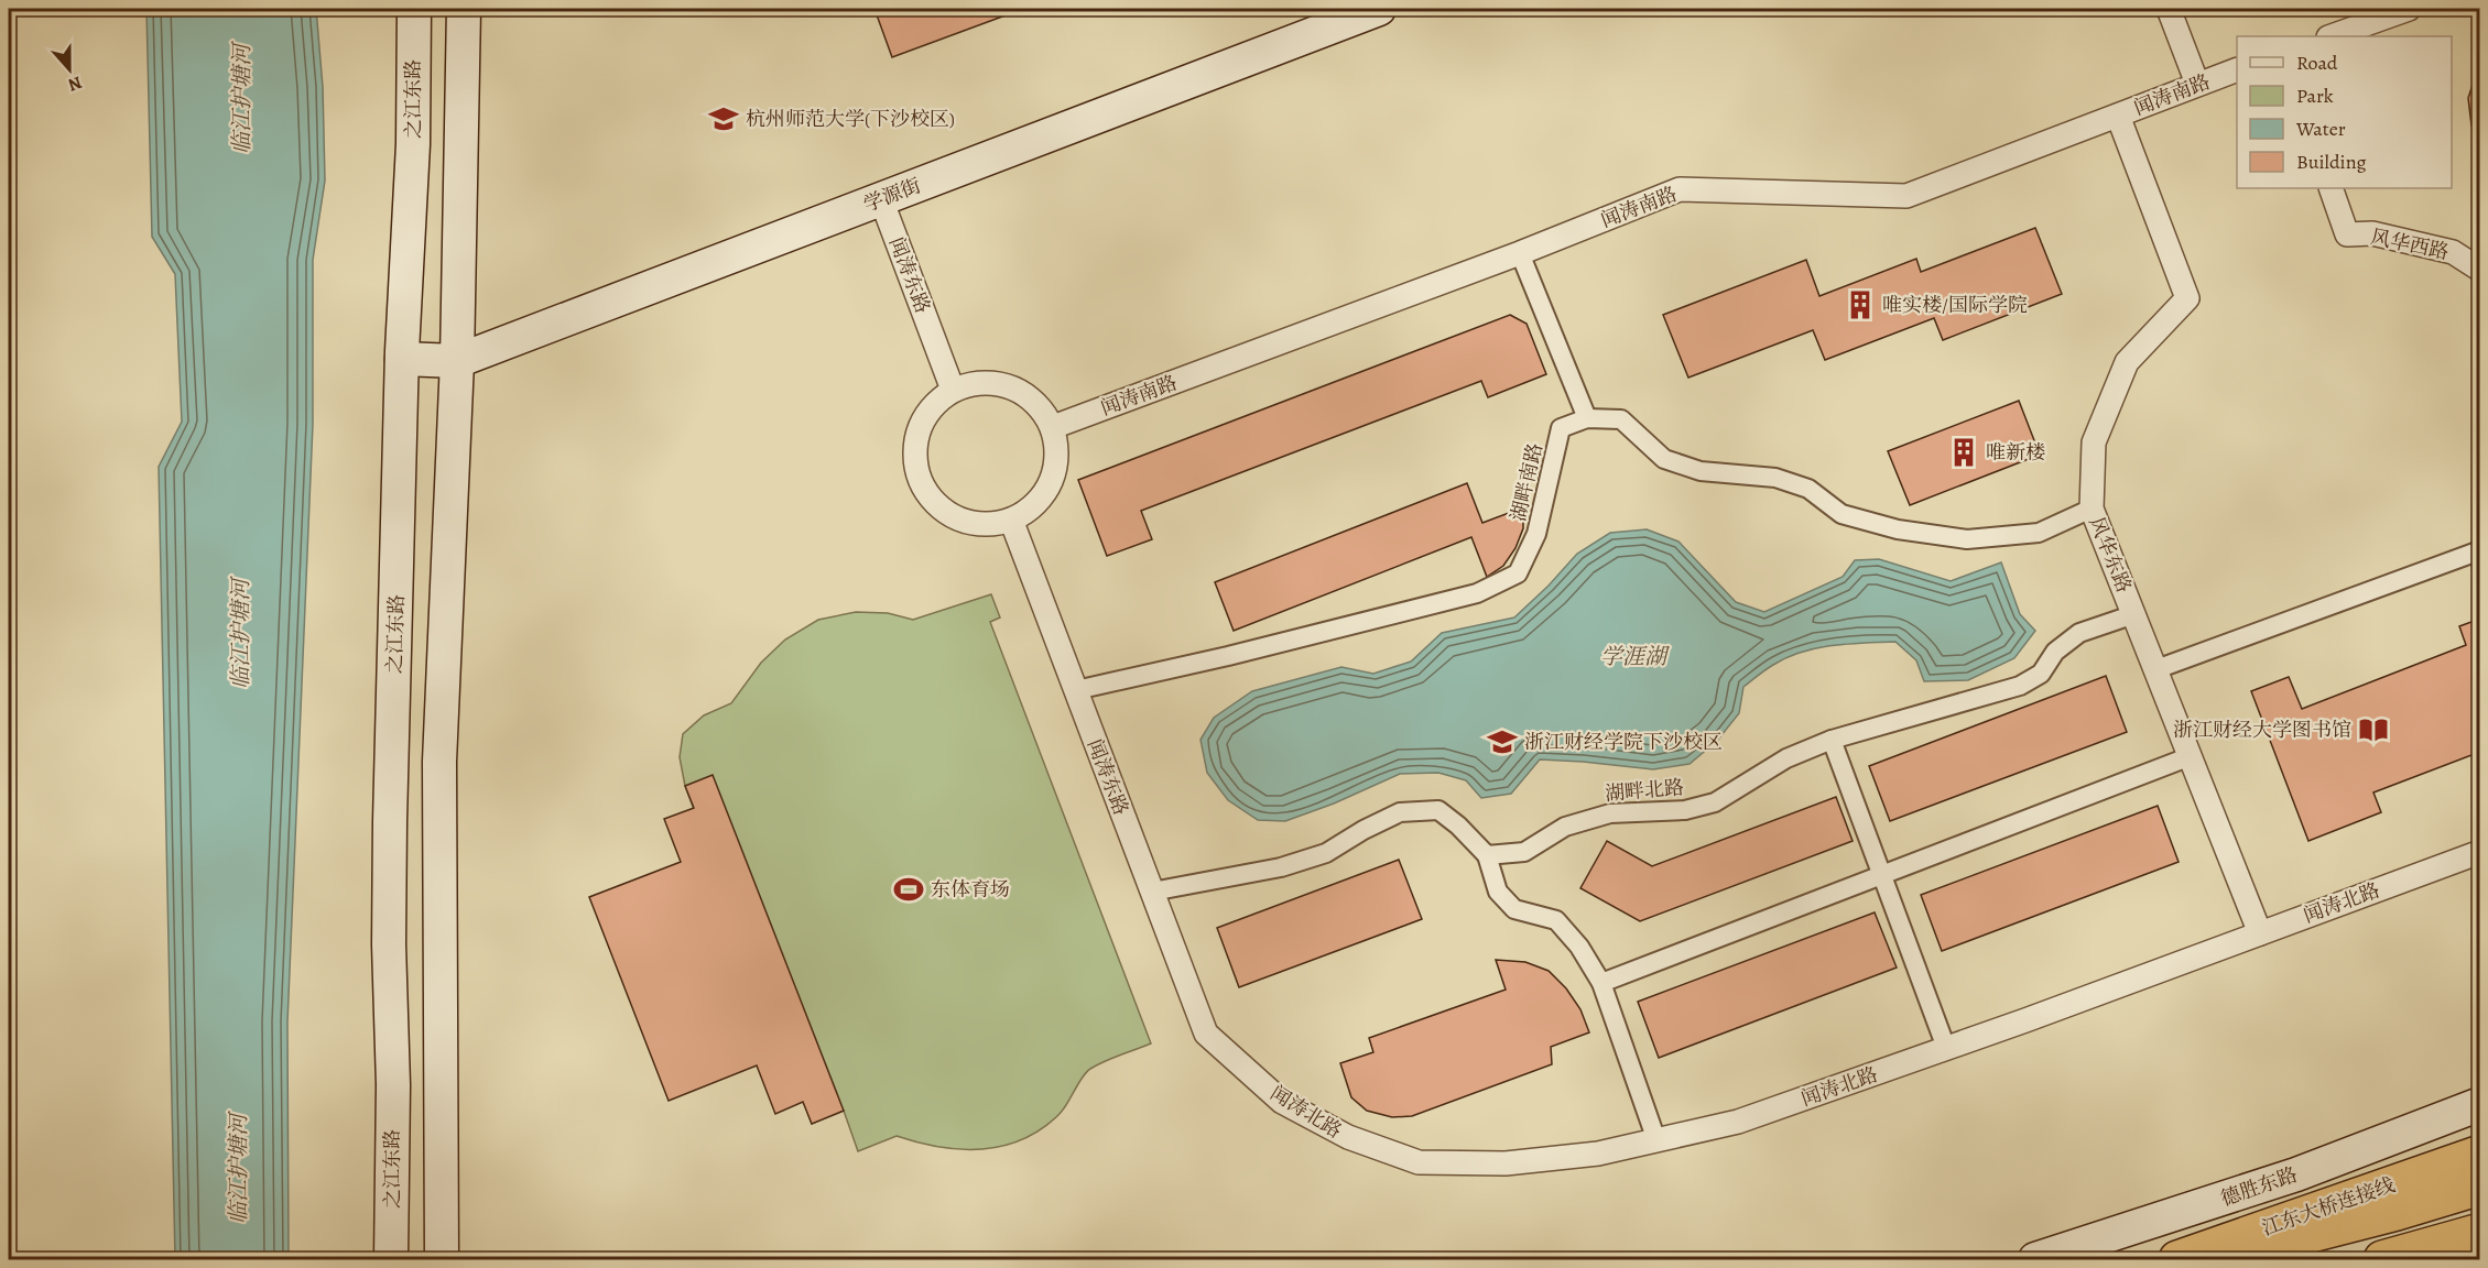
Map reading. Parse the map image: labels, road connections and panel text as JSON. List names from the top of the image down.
{
  "streets": {
    "highway": ["江东大桥连接线"],
    "main road": ["之江东路", "学源街", "德胜东路"],
    "street": [
      "闻涛南路",
      "风华西路",
      "闻涛东路",
      "湖畔南路",
      "风华东路",
      "湖畔北路",
      "闻涛北路"
    ]
  },
  "crossings": [
    ["闻涛南路", "闻涛东路"],
    ["闻涛南路", "风华东路"],
    ["之江东路", "学源街"],
    ["学源街", "闻涛东路"],
    ["闻涛东路", "湖畔南路"],
    ["闻涛东路", "闻涛北路"],
    ["风华东路", "湖畔北路"],
    ["风华东路", "闻涛北路"]
  ],
  "water": ["临江护塘河", "学涯湖"],
  "places": {
    "school or university": ["杭州师范大学(下沙校区)", "浙江财经学院下沙校区"],
    "building": ["唯实楼/国际学院", "唯新楼"],
    "library": ["浙江财经大学图书馆"],
    "sports": ["东体育场"]
  },
  "legend": [
    "Road",
    "Park",
    "Water",
    "Building"
  ],
  "north": "bottom"
}
